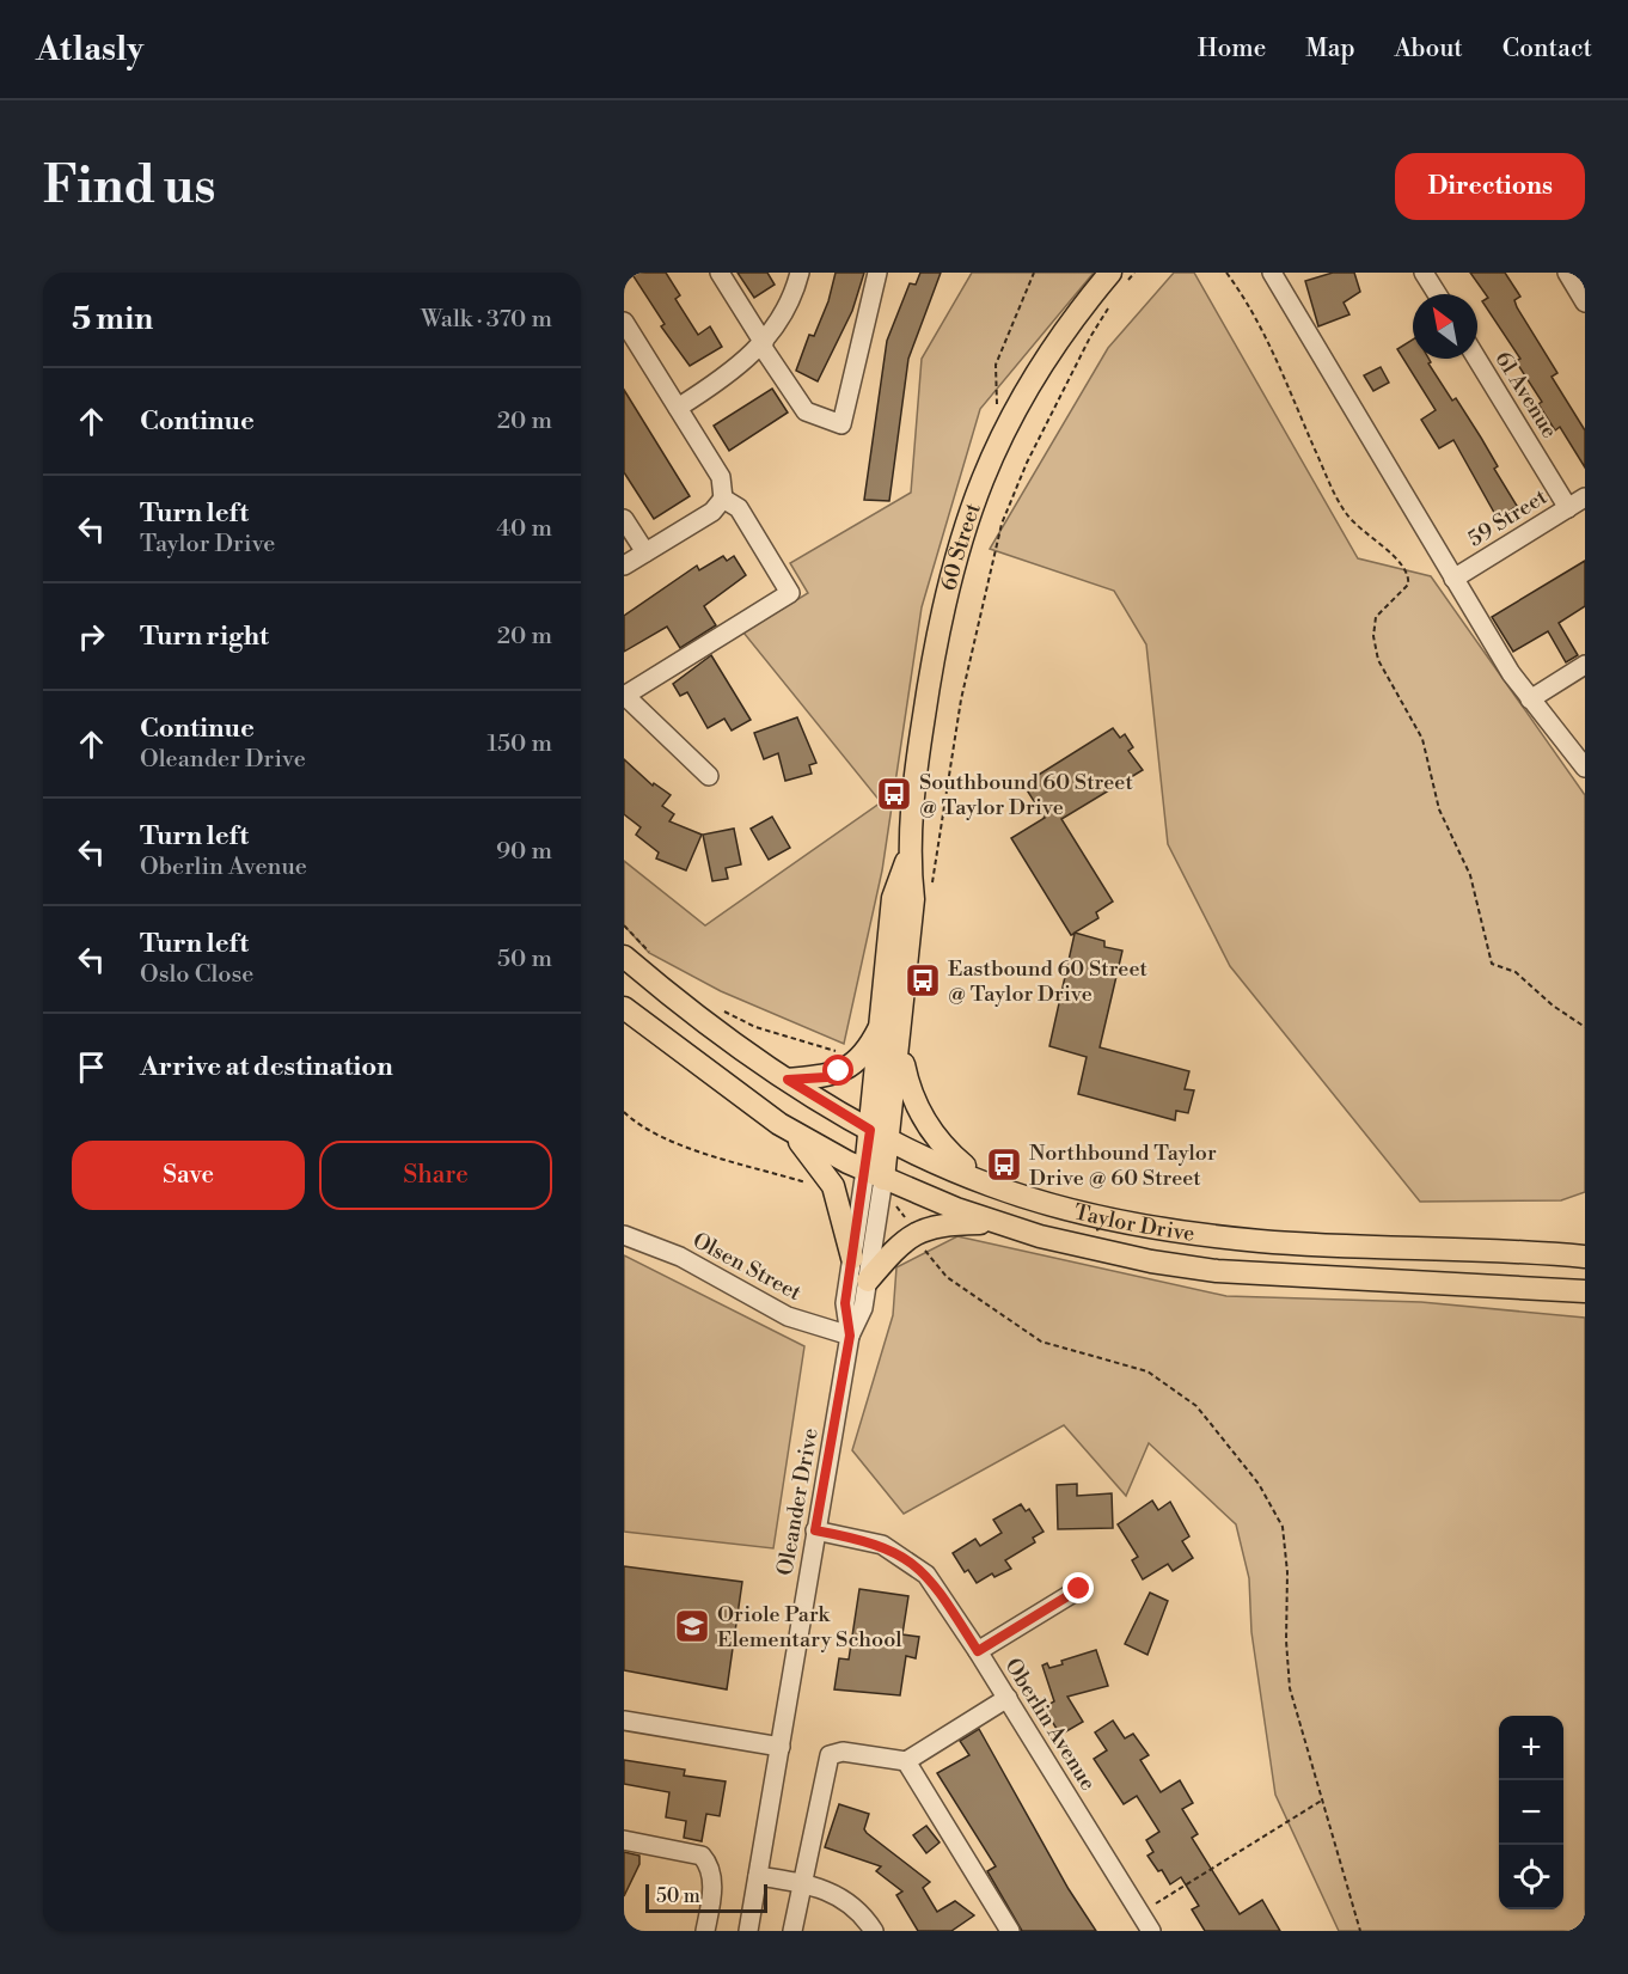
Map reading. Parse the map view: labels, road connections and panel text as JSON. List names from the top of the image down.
{
  "streets": {
    "main road": ["60 Street", "Taylor Drive"],
    "street": [
      "61 Avenue",
      "59 Street",
      "Olsen Street",
      "Oleander Drive",
      "Oberlin Avenue"
    ]
  },
  "crossings": [
    ["61 Avenue", "59 Street"],
    ["60 Street", "Taylor Drive"],
    ["Taylor Drive", "Oleander Drive"],
    ["Olsen Street", "Oleander Drive"],
    ["Oleander Drive", "Oberlin Avenue"]
  ],
  "places": {
    "bus stop": ["Southbound 60 Street @ Taylor Drive", "Eastbound 60 Street @ Taylor Drive", "Northbound Taylor Drive @ 60 Street"],
    "school or university": ["Oriole Park Elementary School"]
  },
  "scale_bar": "50 m",
  "north": "top left",
  "page": {
    "header": "Atlasly",
    "nav": [
      "Home",
      "Map",
      "About",
      "Contact"
    ],
    "buttons": [
      "Directions",
      ["Save", "Share"]
    ],
    "title": "Find us",
    "heading": ["5 min", "Walk · 370 m"],
    "list": [
      ["Continue", "20 m"],
      ["Turn left", "Taylor Drive", "40 m"],
      ["Turn right", "20 m"],
      ["Continue", "Oleander Drive", "150 m"],
      ["Turn left", "Oberlin Avenue", "90 m"],
      ["Turn left", "Oslo Close", "50 m"],
      "Arrive at destination"
    ],
    "map_buttons": ["+", "−"],
    "scale": "50 m"
  }
}
